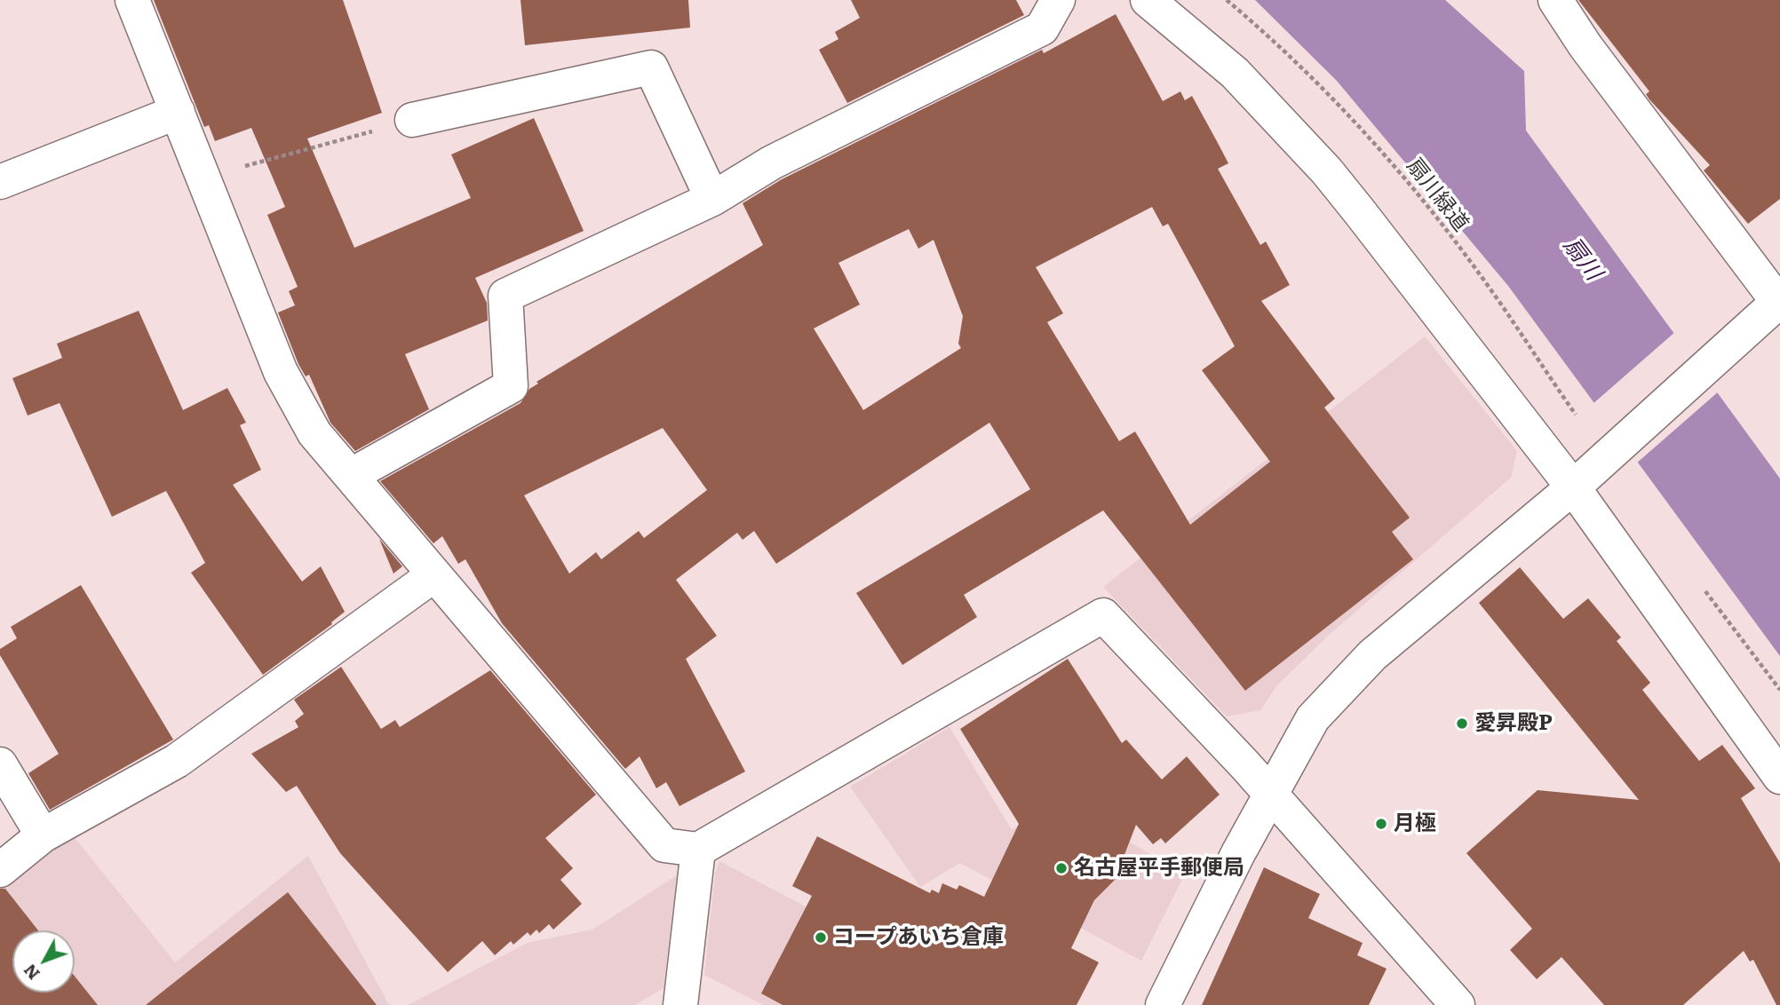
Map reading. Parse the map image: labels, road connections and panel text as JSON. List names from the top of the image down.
{
  "streets": {
    "path": ["扇川緑道"]
  },
  "water": ["扇川"],
  "places": [
    "愛昇殿P",
    "月極",
    "名古屋平手郵便局",
    "コープあいち倉庫"
  ],
  "north": "bottom left"
}
